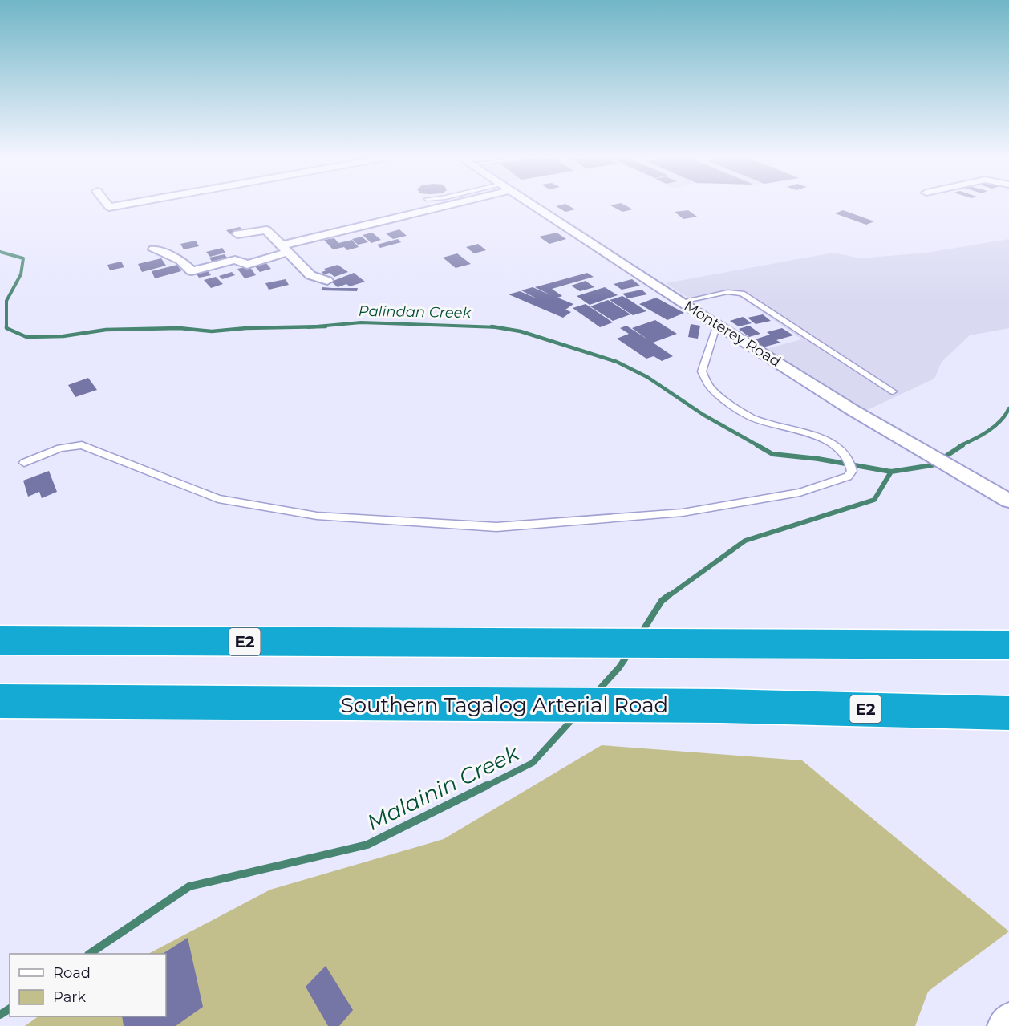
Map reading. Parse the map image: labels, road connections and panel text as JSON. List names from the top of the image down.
{
  "streets": {
    "highway": ["E2", "Southern Tagalog Arterial Road"],
    "street": ["Monterey Road"]
  },
  "water": ["Palindan Creek", "Malainin Creek"],
  "legend": ["Road", "Park"]
}
